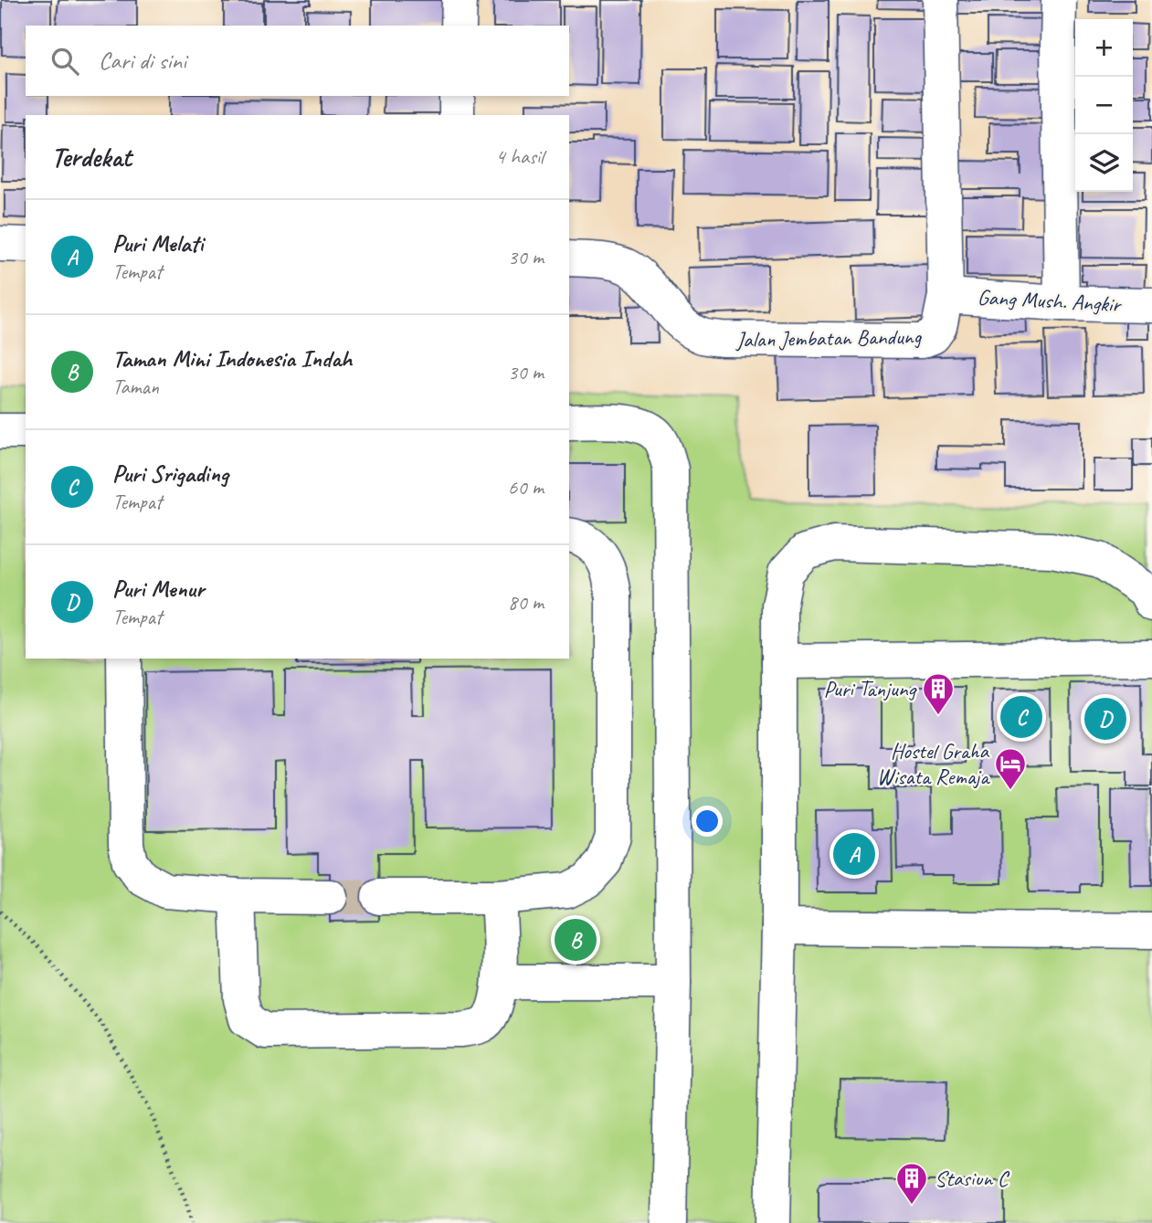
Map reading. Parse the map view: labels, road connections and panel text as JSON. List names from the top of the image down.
{
  "streets": {
    "street": ["Gang Mush. Angkir", "Jalan Jembatan Bandung"]
  },
  "crossings": [
    ["Gang Mush. Angkir", "Jalan Jembatan Bandung"]
  ],
  "places": {
    "building": ["Puri Tanjung", "Stasiun C"],
    "hotel": ["Hostel Graha Wisata Remaja"]
  },
  "page": {
    "map_buttons": ["+", "−"],
    "search": "Cari di sini",
    "heading": ["Terdekat", "4 hasil"],
    "list": [
      {
        "mark": "A",
        "name": "Puri Melati",
        "note": "Tempat",
        "value": "30 m"
      },
      {
        "mark": "B",
        "name": "Taman Mini Indonesia Indah",
        "note": "Taman",
        "value": "30 m"
      },
      {
        "mark": "C",
        "name": "Puri Srigading",
        "note": "Tempat",
        "value": "60 m"
      },
      {
        "mark": "D",
        "name": "Puri Menur",
        "note": "Tempat",
        "value": "80 m"
      }
    ],
    "pins": [
      "C",
      "D",
      "A",
      "B"
    ]
  }
}
